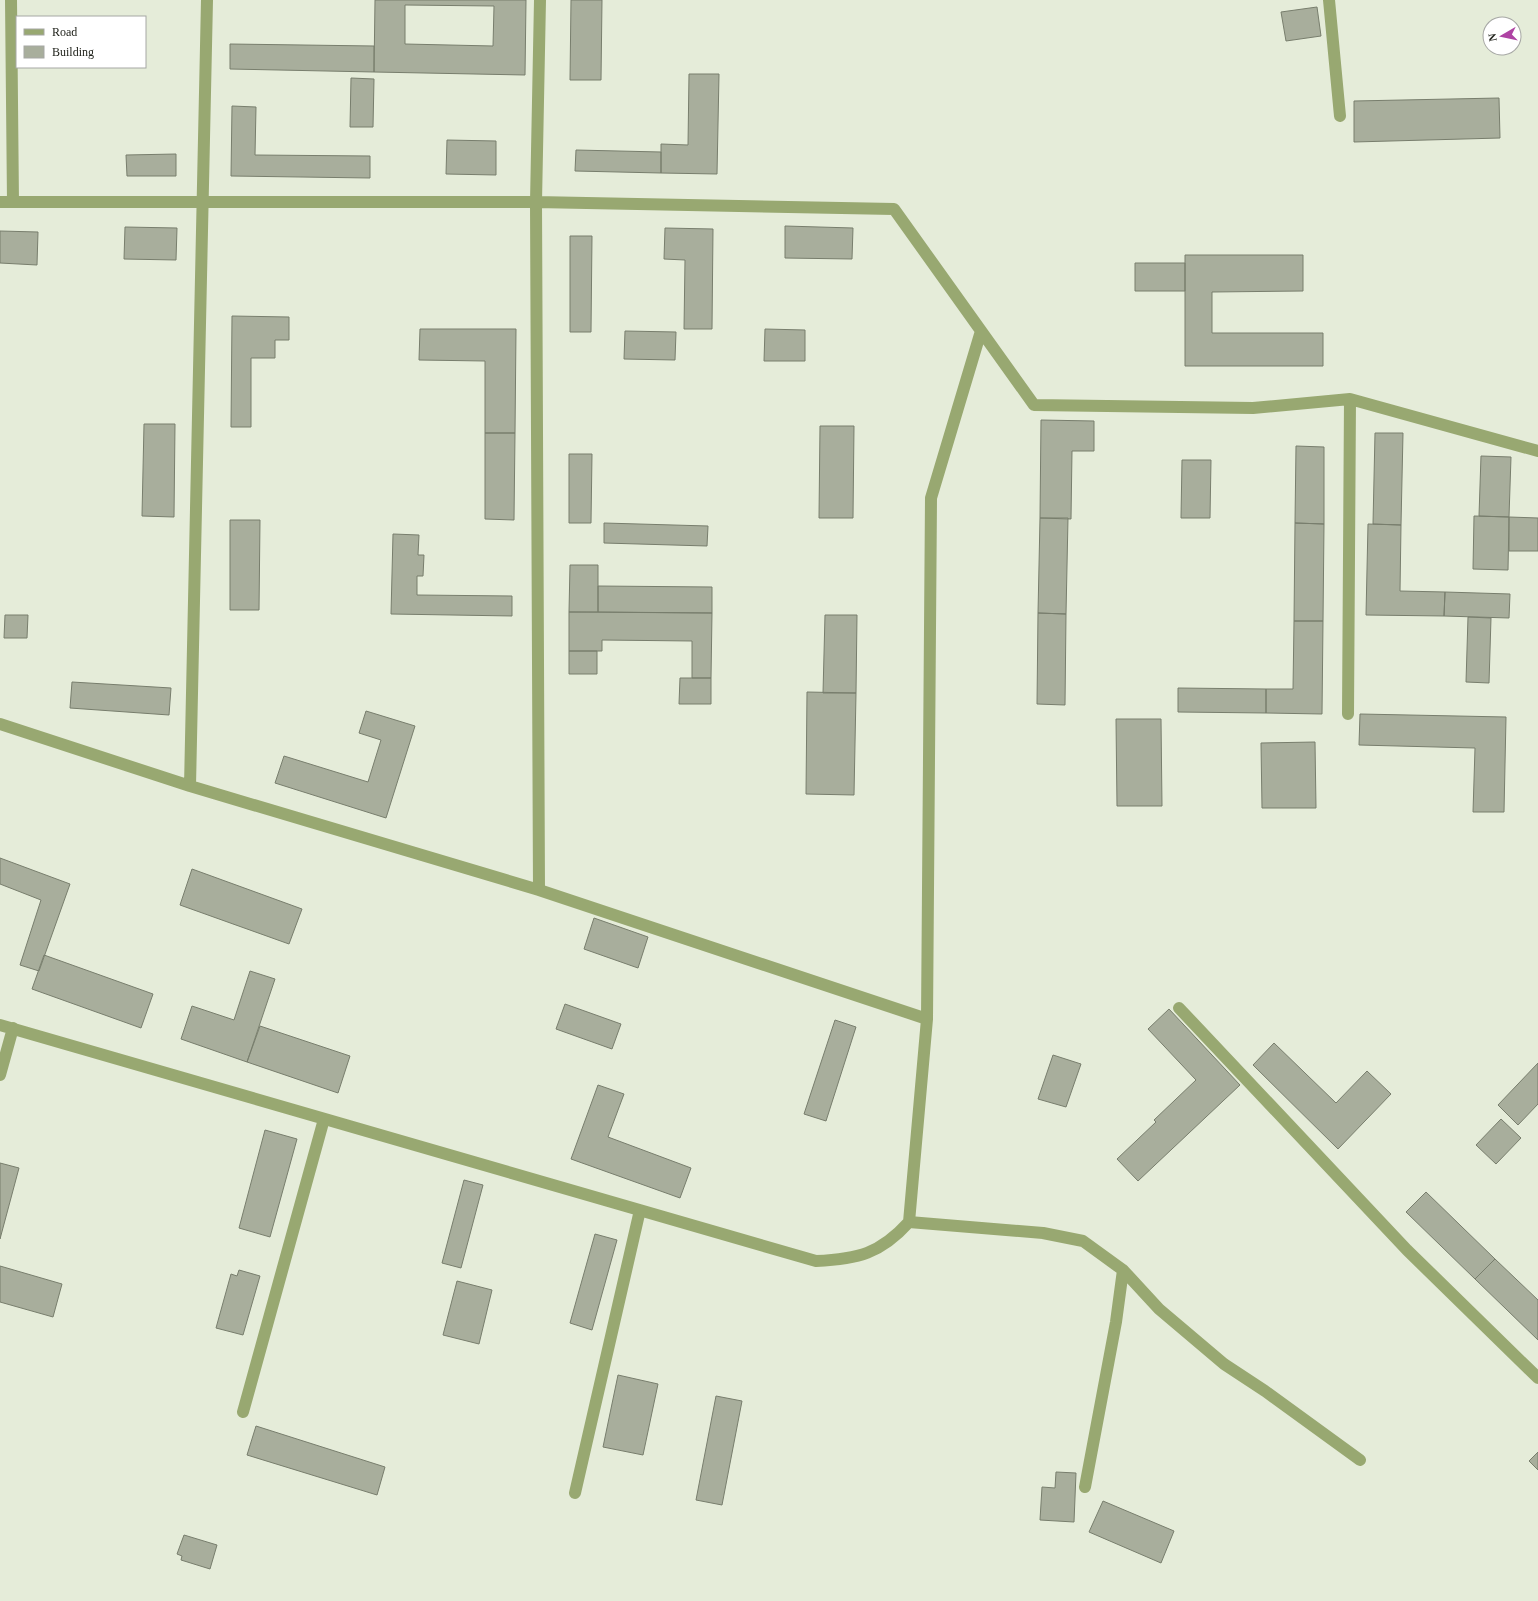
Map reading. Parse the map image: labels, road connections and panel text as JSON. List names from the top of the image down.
{
  "legend": ["Road", "Building"],
  "north": "left"
}
